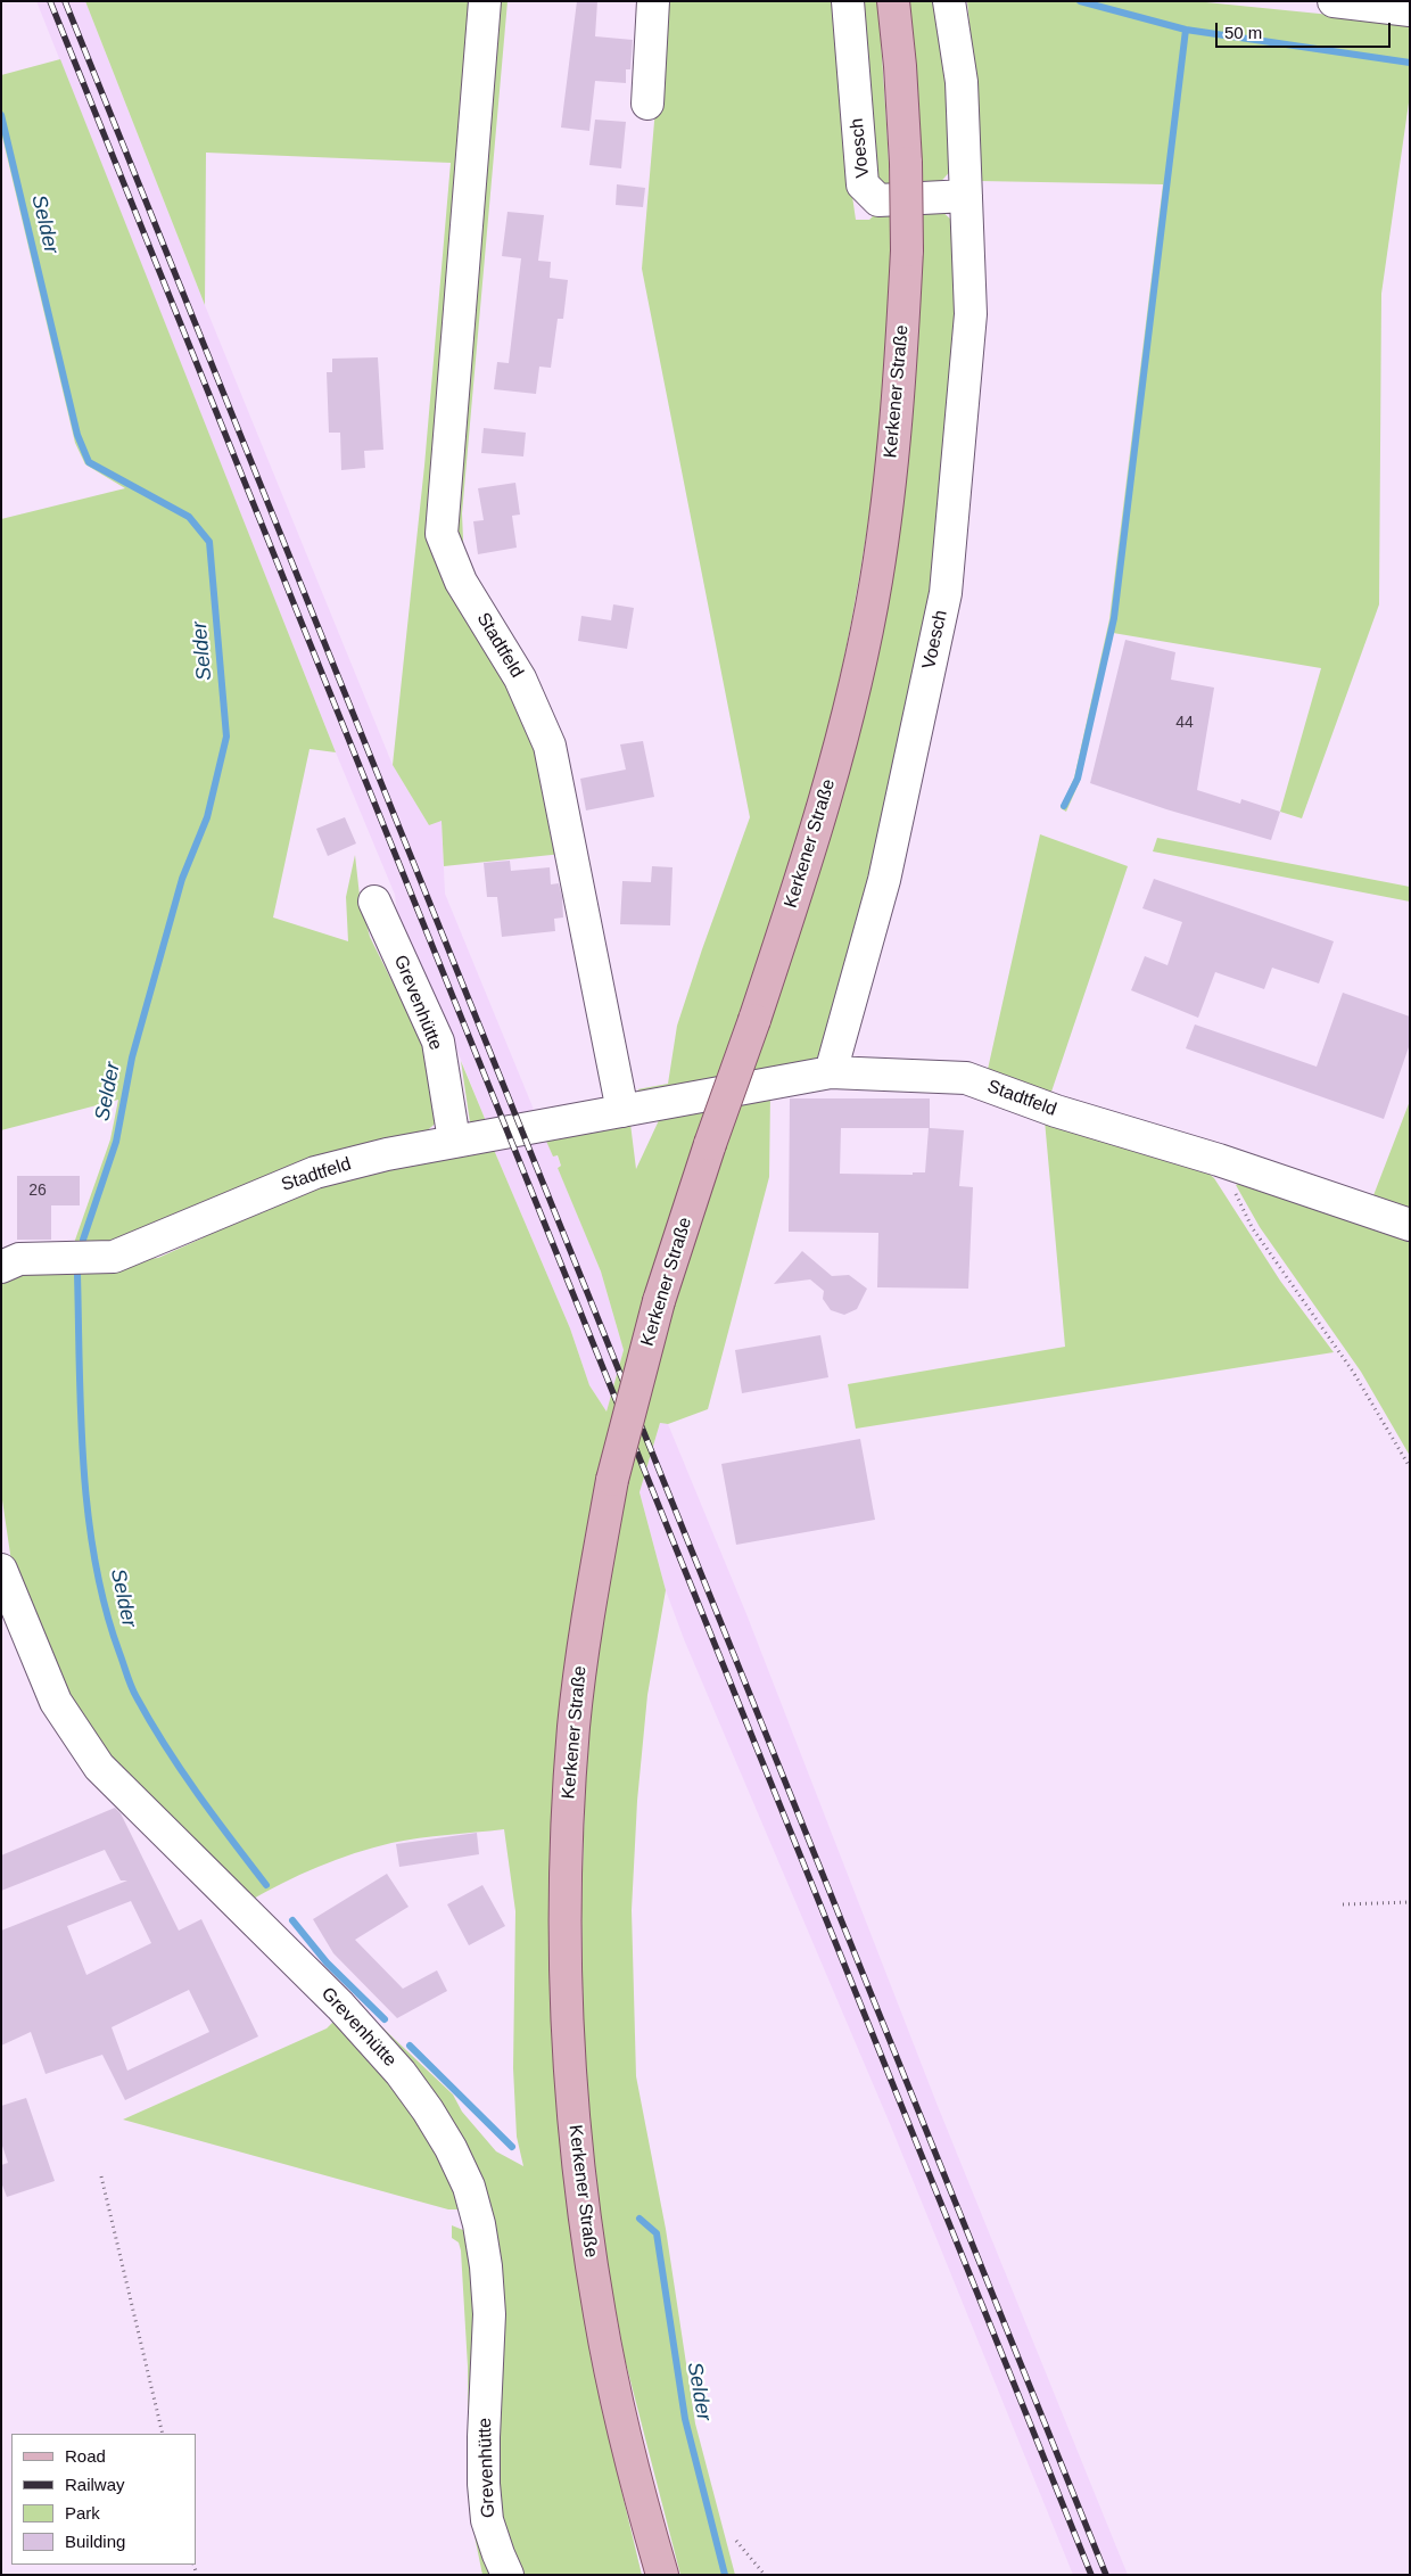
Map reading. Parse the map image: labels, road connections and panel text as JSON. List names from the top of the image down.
{
  "streets": {
    "main road": ["Kerkener Straße"],
    "street": ["Voesch", "Stadtfeld", "Grevenhütte"]
  },
  "crossings": [
    ["Voesch", "Stadtfeld"],
    ["Stadtfeld", "Grevenhütte"]
  ],
  "water": ["Selder"],
  "house_numbers": ["44", "26"],
  "legend": [
    "Road",
    "Railway",
    "Park",
    "Building"
  ],
  "scale_bar": "50 m"
}
